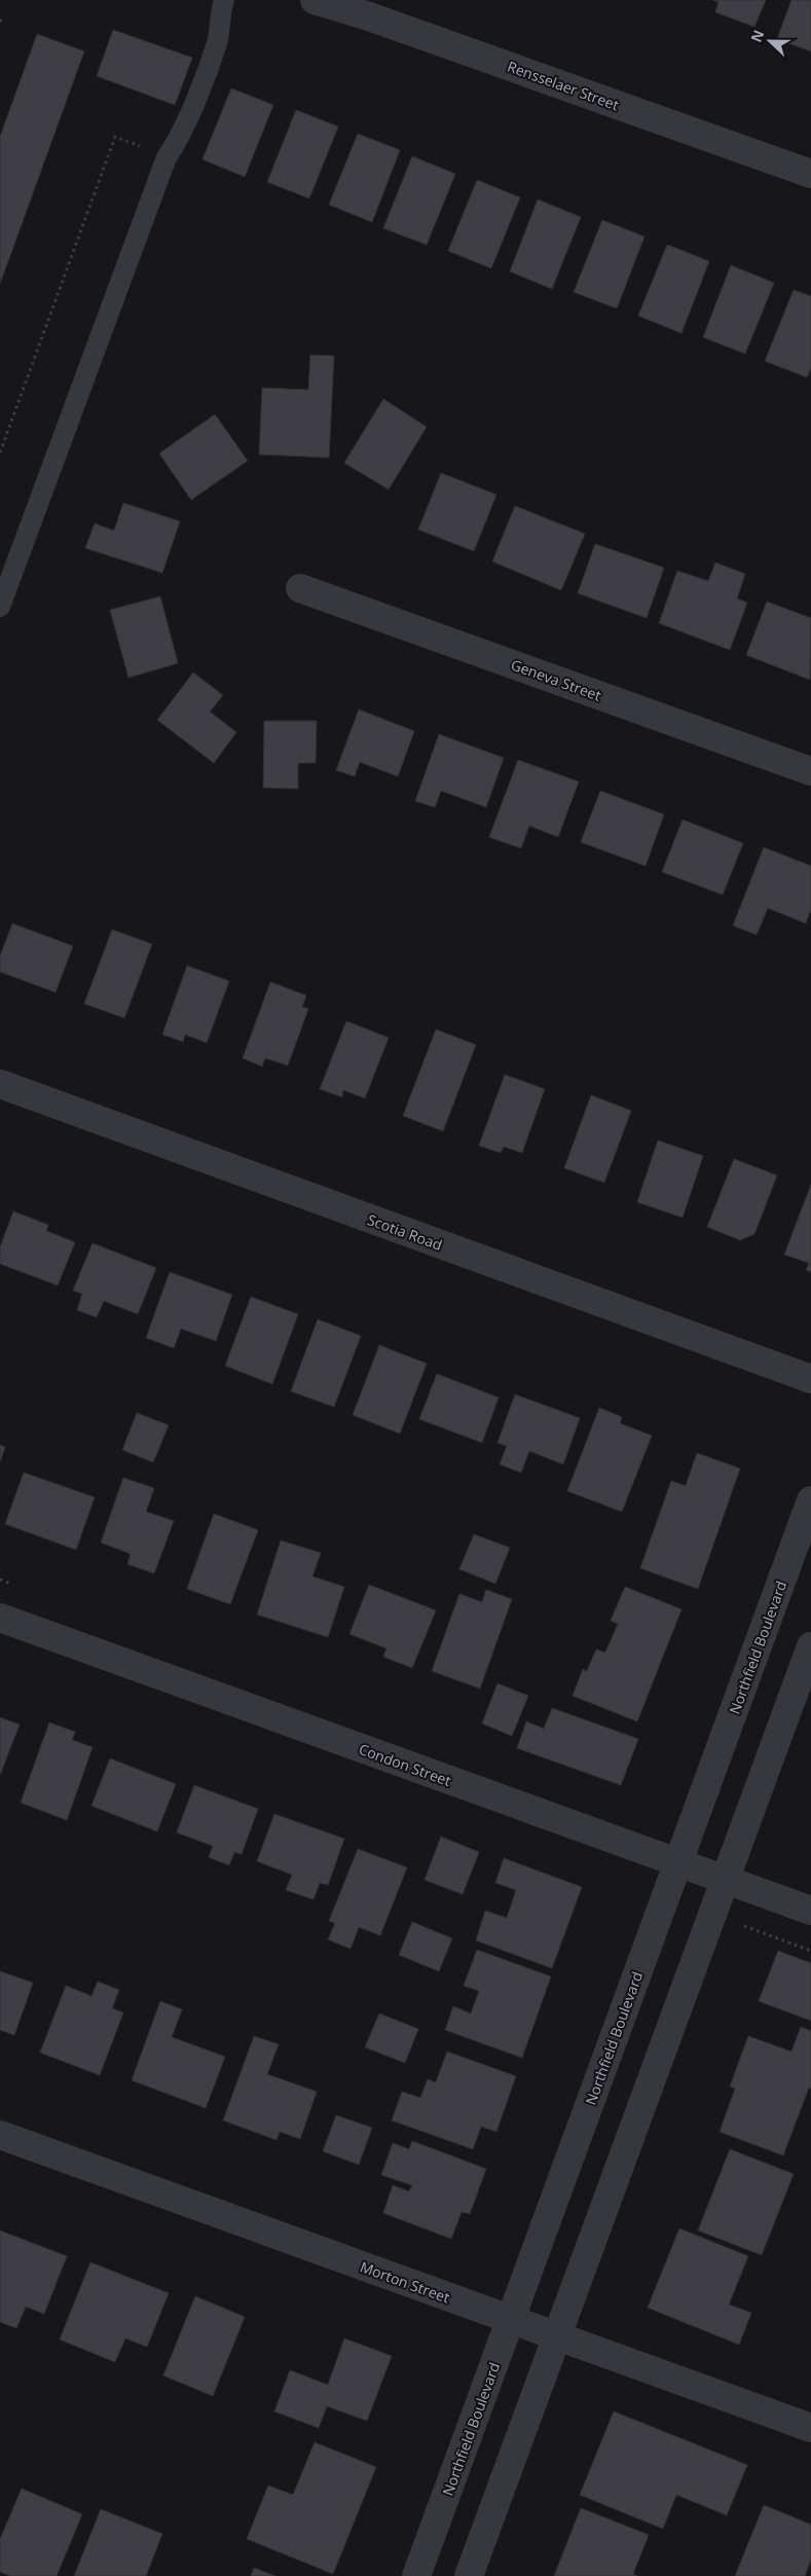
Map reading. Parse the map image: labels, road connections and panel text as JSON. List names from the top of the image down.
{
  "streets": {
    "street": [
      "Rensselaer Street",
      "Geneva Street",
      "Scotia Road",
      "Northfield Boulevard",
      "Condon Street",
      "Morton Street"
    ]
  },
  "crossings": [
    ["Northfield Boulevard", "Condon Street"],
    ["Northfield Boulevard", "Morton Street"]
  ],
  "north": "left"
}
